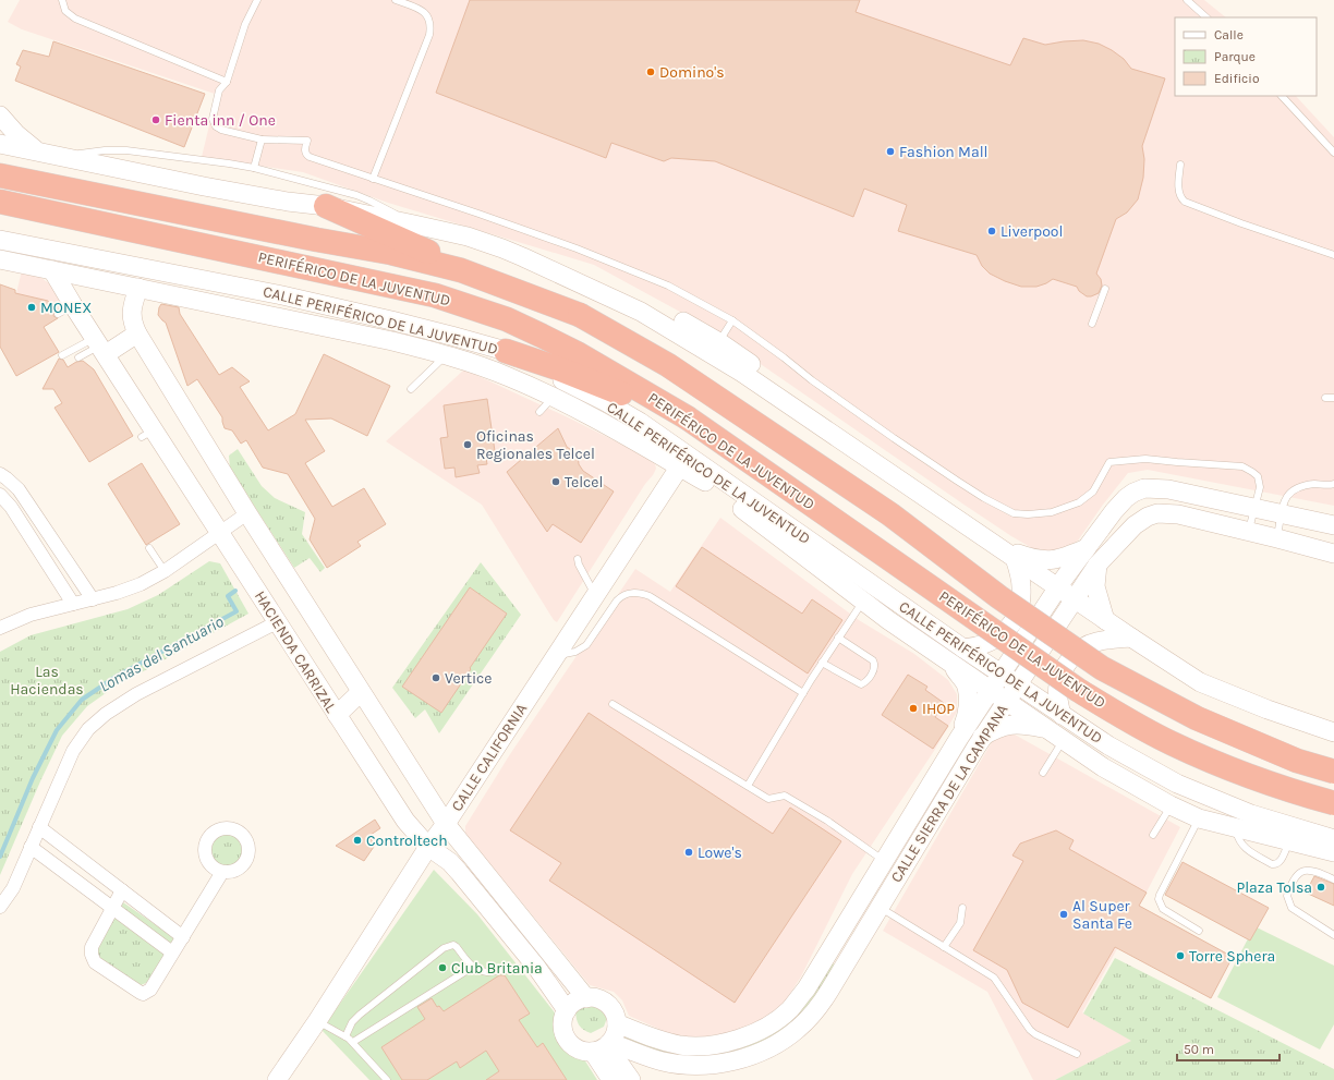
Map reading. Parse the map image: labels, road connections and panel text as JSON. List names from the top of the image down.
{
  "streets": {
    "highway": ["PERIFÉRICO DE LA JUVENTUD"],
    "street": [
      "CALLE PERIFÉRICO DE LA JUVENTUD",
      "HACIENDA CARRIZAL",
      "CALLE CALIFORNIA",
      "CALLE SIERRA DE LA CAMPANA"
    ]
  },
  "crossings": [
    ["CALLE PERIFÉRICO DE LA JUVENTUD", "CALLE CALIFORNIA"],
    ["CALLE PERIFÉRICO DE LA JUVENTUD", "CALLE SIERRA DE LA CAMPANA"],
    ["HACIENDA CARRIZAL", "CALLE CALIFORNIA"],
    ["HACIENDA CARRIZAL", "CALLE SIERRA DE LA CAMPANA"]
  ],
  "water": ["Lomas del Santuario"],
  "parks": ["Las Haciendas"],
  "places": [
    "Domino's",
    "Fienta inn / One",
    "Fashion Mall",
    "Liverpool",
    "MONEX",
    "Oficinas Regionales Telcel",
    "Telcel",
    "Vertice",
    "IHOP",
    "Controltech",
    "Lowe's",
    "Plaza Tolsa",
    "Al Super Santa Fe",
    "Torre Sphera",
    "Club Britania"
  ],
  "legend": ["Calle", "Parque", "Edificio"],
  "scale_bar": "50 m"
}
